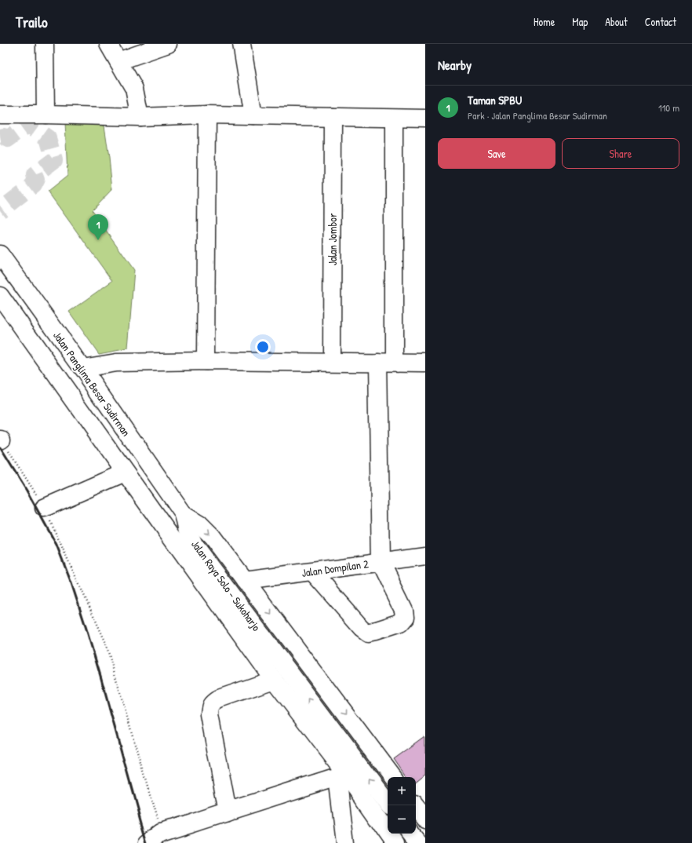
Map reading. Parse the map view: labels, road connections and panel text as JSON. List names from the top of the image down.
{
  "streets": {
    "street": [
      "Jalan Jombor",
      "Jalan Panglima Besar Sudirman",
      "Jalan Dompilan 2",
      "Jalan Raya Solo - Sukoharjo"
    ]
  },
  "crossings": [
    ["Jalan Panglima Besar Sudirman", "Jalan Raya Solo - Sukoharjo"],
    ["Jalan Dompilan 2", "Jalan Raya Solo - Sukoharjo"]
  ],
  "page": {
    "header": "Trailo",
    "nav": [
      "Home",
      "Map",
      "About",
      "Contact"
    ],
    "heading": "Nearby",
    "list": [
      {
        "mark": "1",
        "name": "Taman SPBU",
        "note": "Park · Jalan Panglima Besar Sudirman",
        "value": "110 m"
      }
    ],
    "buttons": ["Save", "Share"],
    "pins": "1",
    "map_buttons": ["+", "−"]
  }
}
